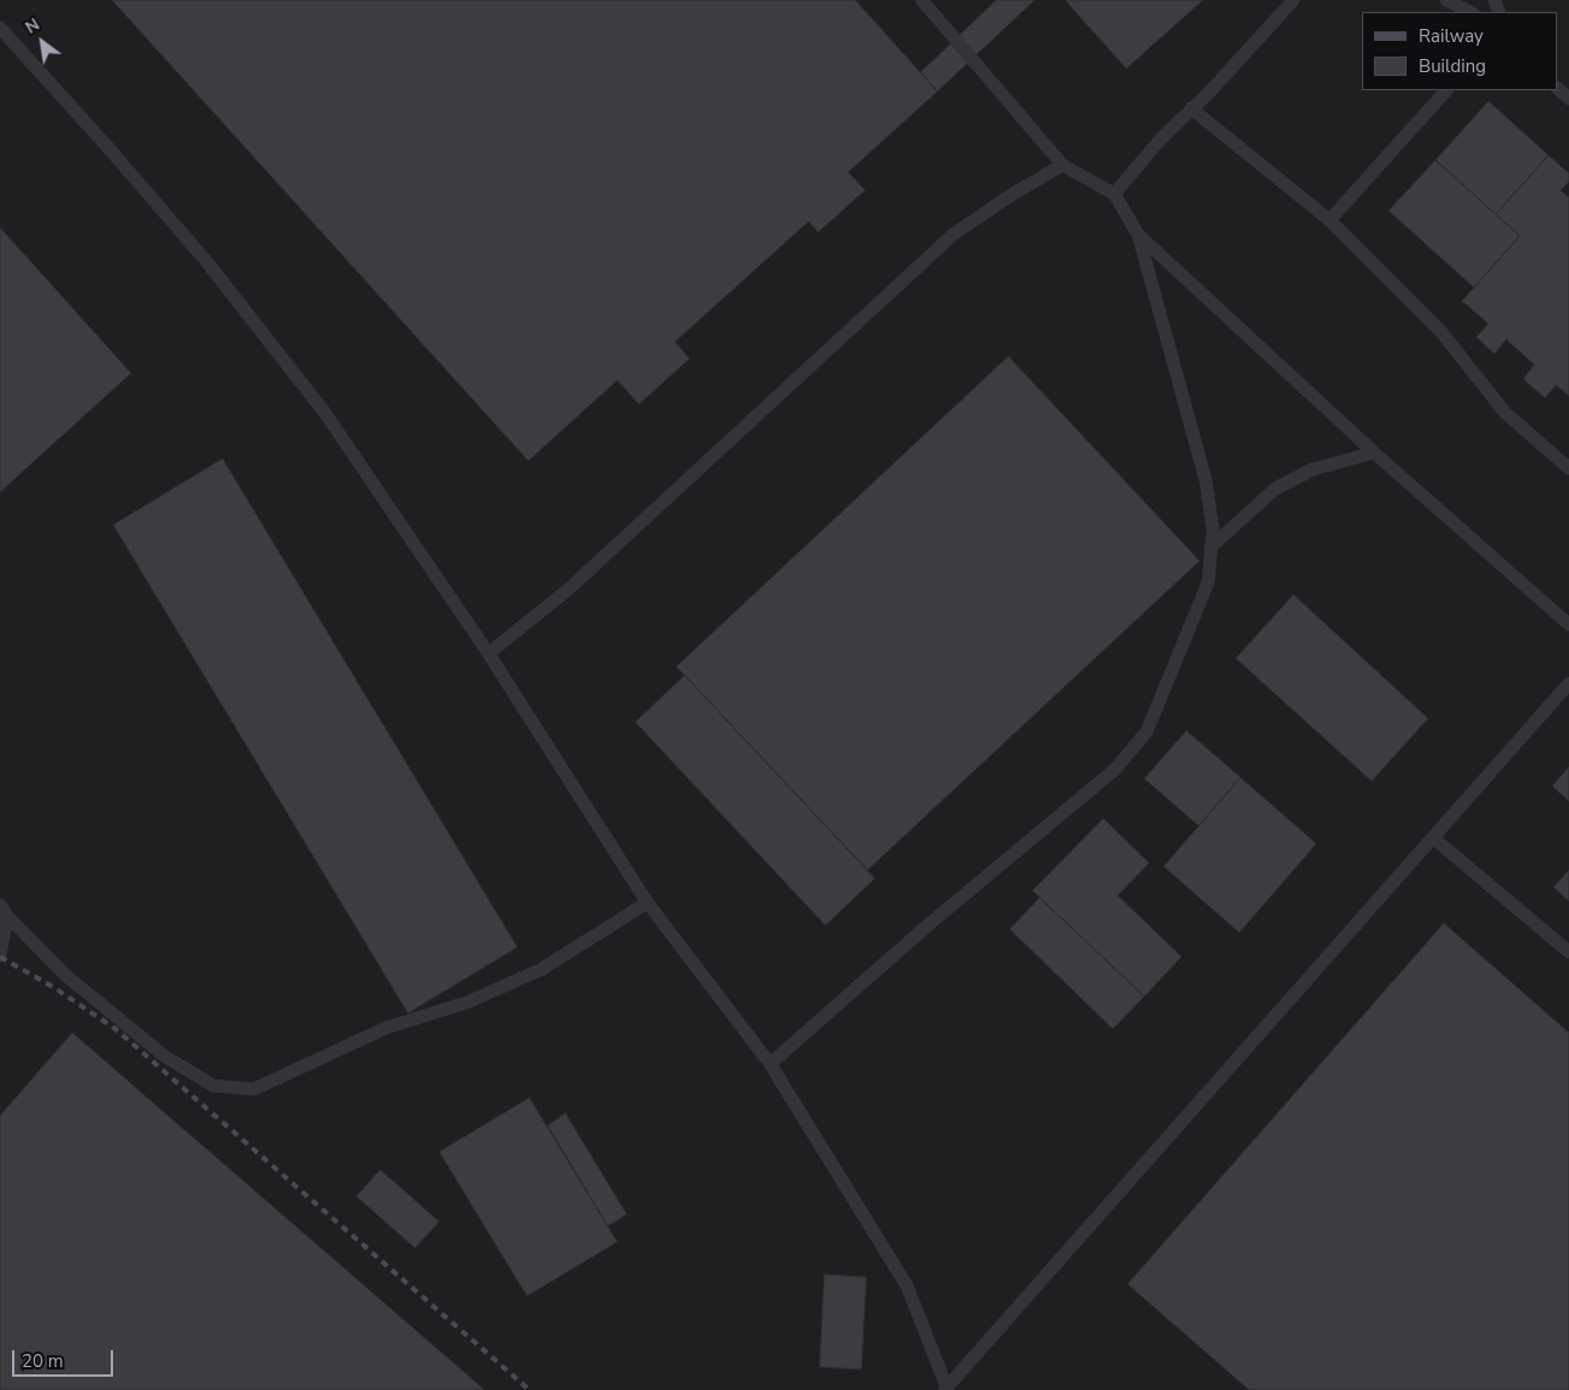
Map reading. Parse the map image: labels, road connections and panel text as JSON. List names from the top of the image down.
{
  "legend": ["Railway", "Building"],
  "scale_bar": "20 m",
  "north": "top left"
}
